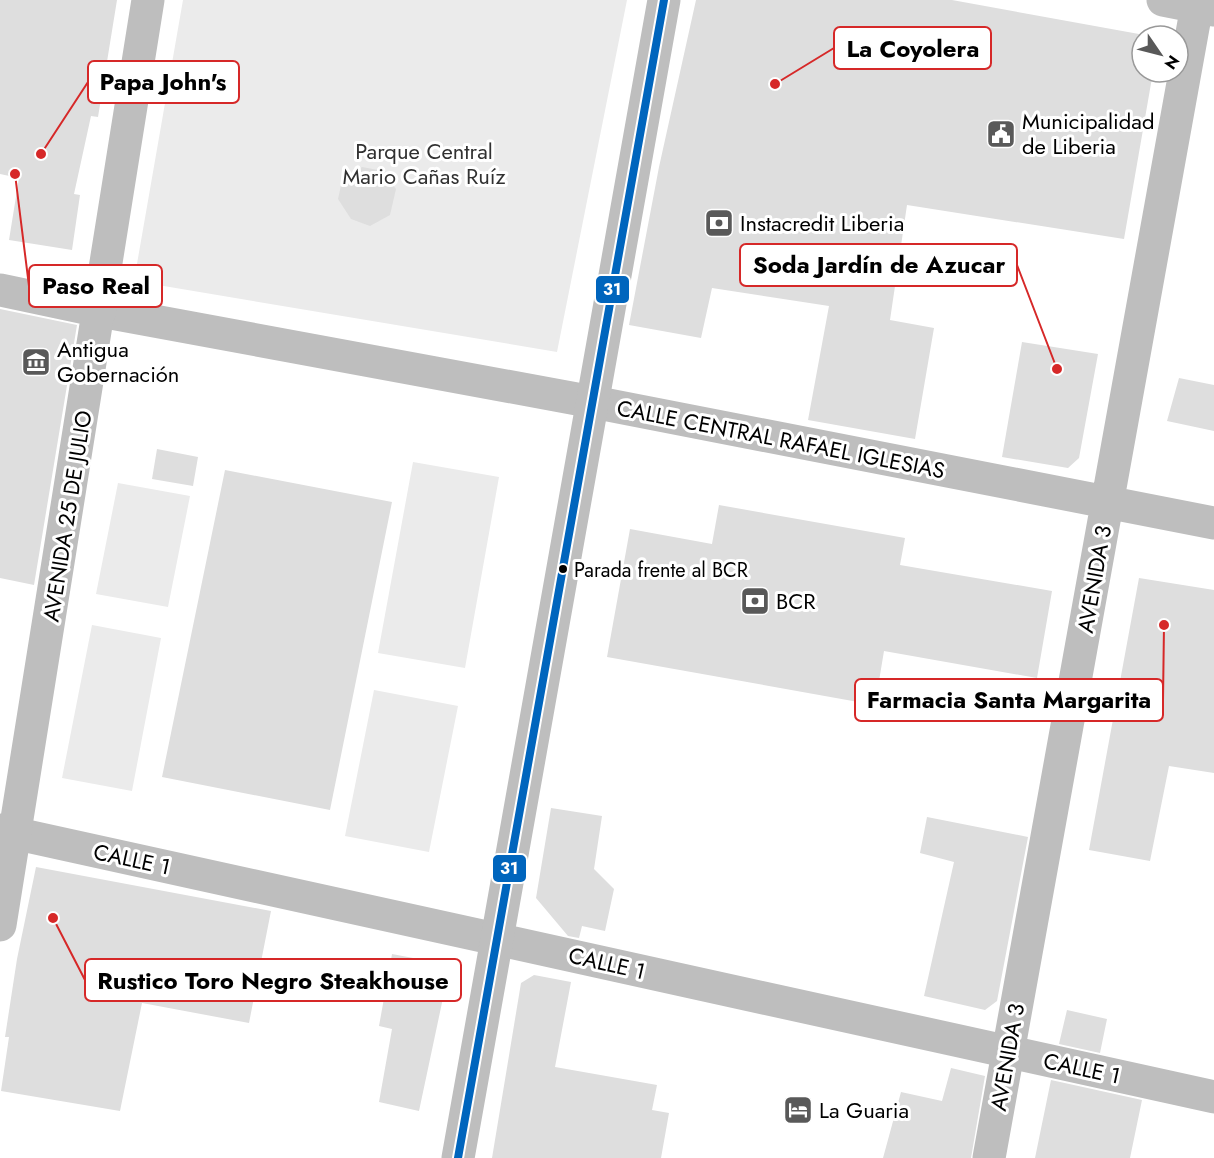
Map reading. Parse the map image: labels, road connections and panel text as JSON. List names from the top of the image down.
{
  "streets": {
    "street": [
      "CALLE CENTRAL RAFAEL IGLESIAS",
      "AVENIDA 25 DE JULIO",
      "AVENIDA 3",
      "CALLE 1"
    ]
  },
  "crossings": [
    ["CALLE CENTRAL RAFAEL IGLESIAS", "AVENIDA 25 DE JULIO"],
    ["CALLE CENTRAL RAFAEL IGLESIAS", "AVENIDA 3"],
    ["AVENIDA 25 DE JULIO", "CALLE 1"],
    ["AVENIDA 3", "CALLE 1"]
  ],
  "parks": ["Parque Central Mario Cañas Ruíz"],
  "places": {
    "other": [
      "La Coyolera",
      "Papa John's",
      "Paso Real",
      "Soda Jardín de Azucar",
      "Parada frente al BCR",
      "Farmacia Santa Margarita",
      "Rustico Toro Negro Steakhouse"
    ],
    "public building": ["Municipalidad de Liberia"],
    "bank": ["Instacredit Liberia", "BCR"],
    "museum": ["Antigua Gobernación"],
    "hotel": ["La Guaria"]
  },
  "lines": ["transit line 31"],
  "north": "bottom right"
}
